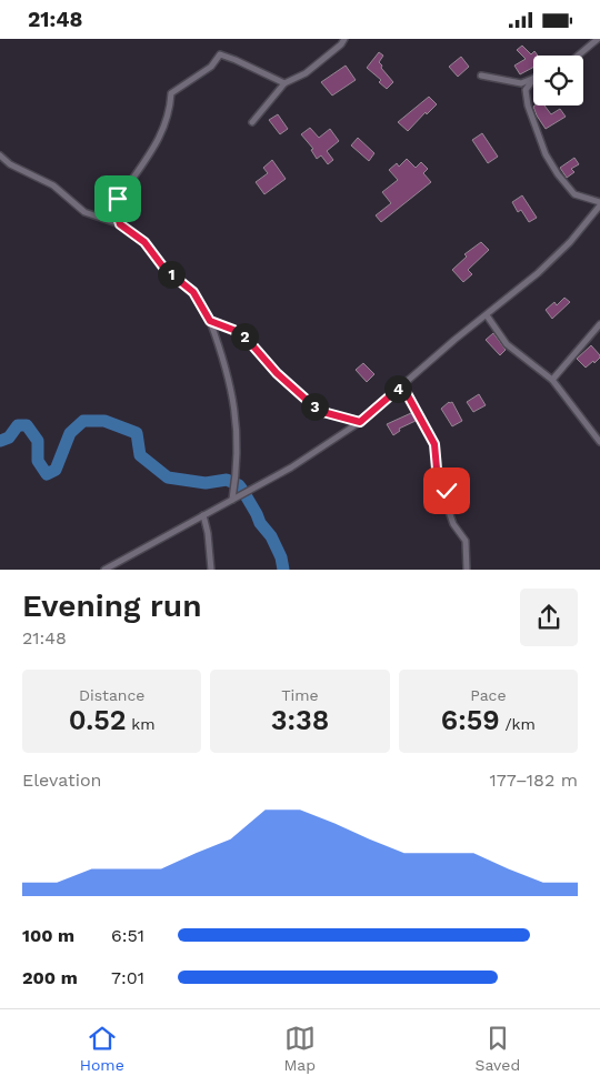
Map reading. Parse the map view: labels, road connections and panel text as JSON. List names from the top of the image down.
{
  "page": {
    "status": "21:48",
    "pins": [
      "1",
      "2",
      "4",
      "3"
    ],
    "heading": ["Evening run", "21:48"],
    "stats": [
      ["Distance", "0.52 km"],
      ["Time", "3:38"],
      ["Pace", "6:59 /km"]
    ],
    "chart": ["Elevation", "177–182 m"],
    "list": [
      {
        "name": "100 m",
        "note": "6:51"
      },
      {
        "name": "200 m",
        "note": "7:01"
      }
    ],
    "tabs": ["Home", "Map", "Saved"]
  }
}
